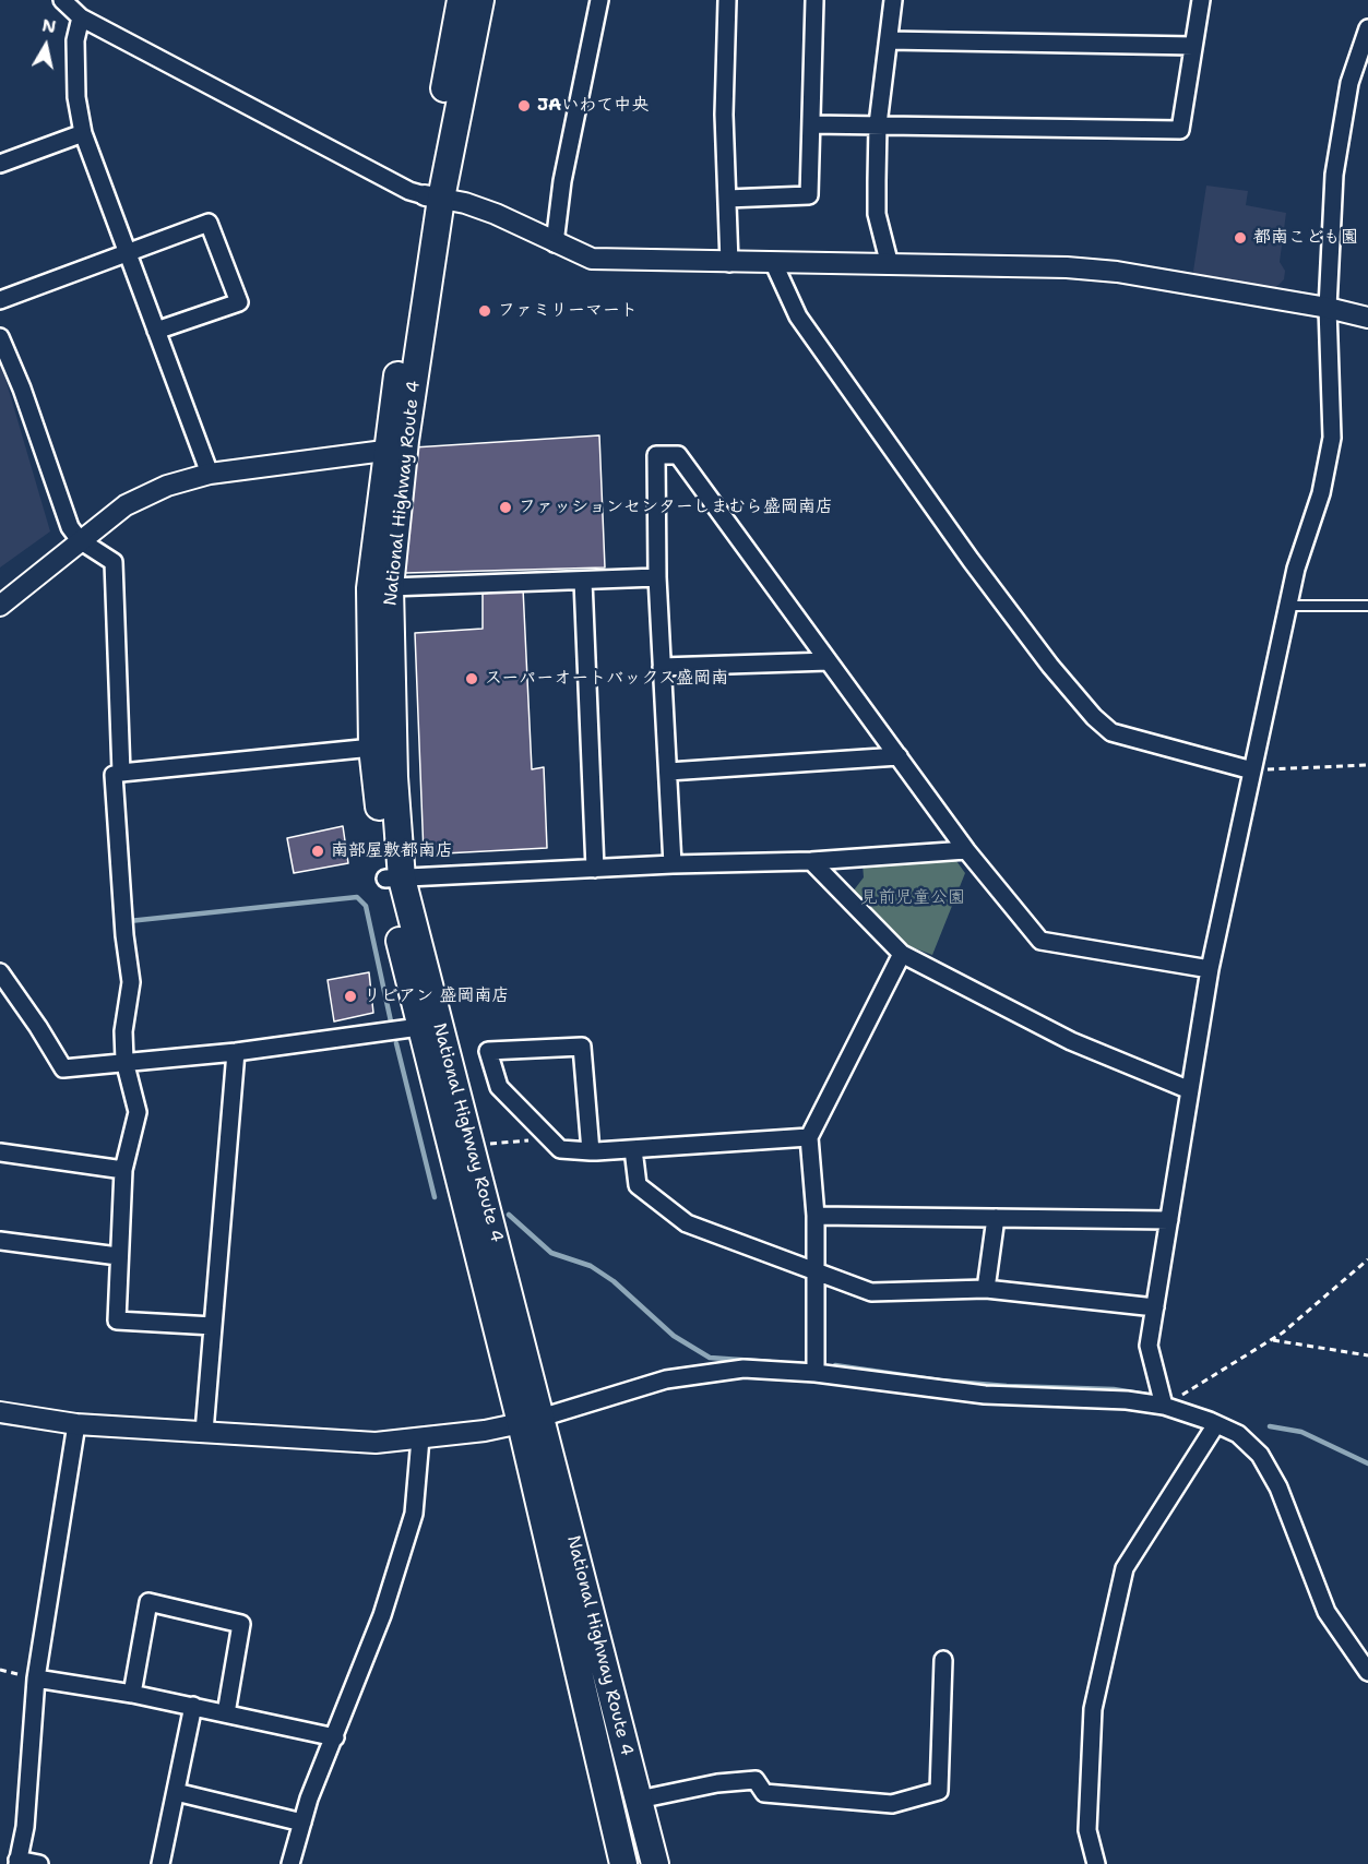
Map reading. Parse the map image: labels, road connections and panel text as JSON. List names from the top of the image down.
{
  "streets": {
    "highway": ["National Highway Route 4"]
  },
  "parks": ["見前児童公園"],
  "places": [
    "JAいわて中央",
    "都南こども園",
    "ファミリーマート",
    "ファッションセンターしまむら盛岡南店",
    "スーパーオートバックス盛岡南",
    "南部屋敷都南店",
    "リビアン 盛岡南店"
  ],
  "north": "top"
}
